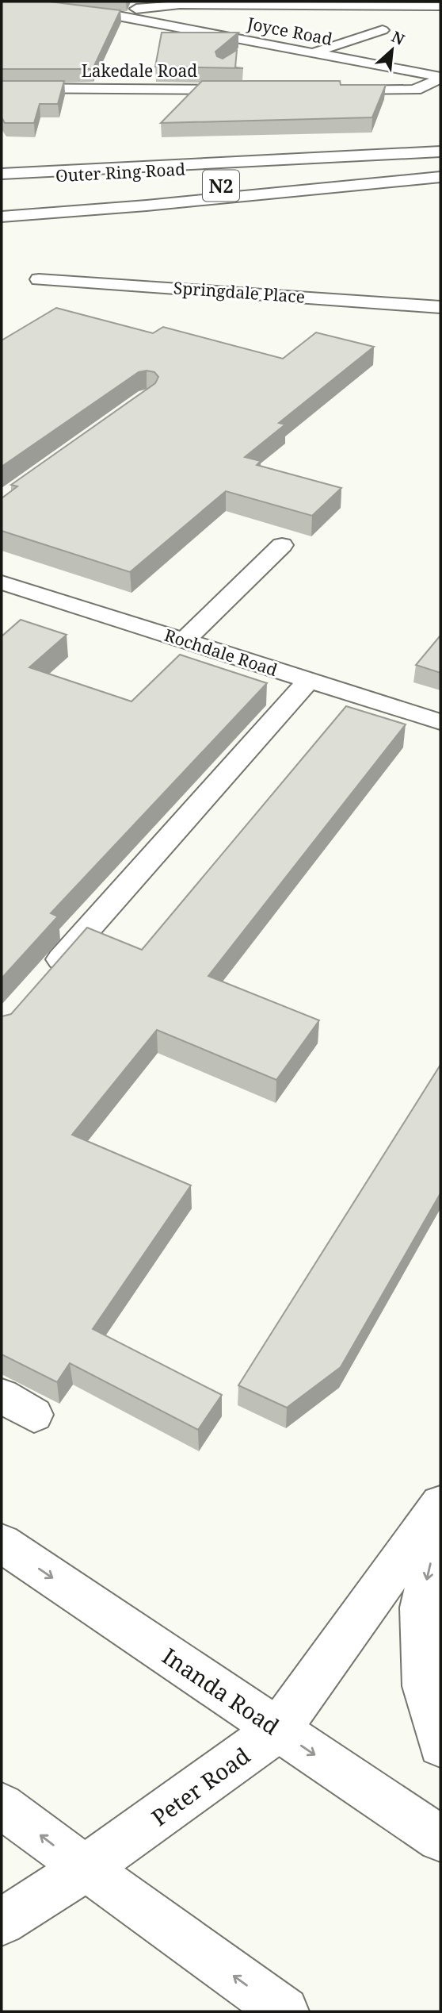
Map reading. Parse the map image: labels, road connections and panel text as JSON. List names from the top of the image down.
{
  "streets": {
    "main road": [
      "Joyce Road",
      "Lakedale Road",
      "Outer Ring Road",
      "N2",
      "Springdale Place",
      "Rochdale Road",
      "Inanda Road",
      "Peter Road"
    ]
  },
  "crossings": [
    ["Inanda Road", "Peter Road"]
  ],
  "north": "top right"
}
